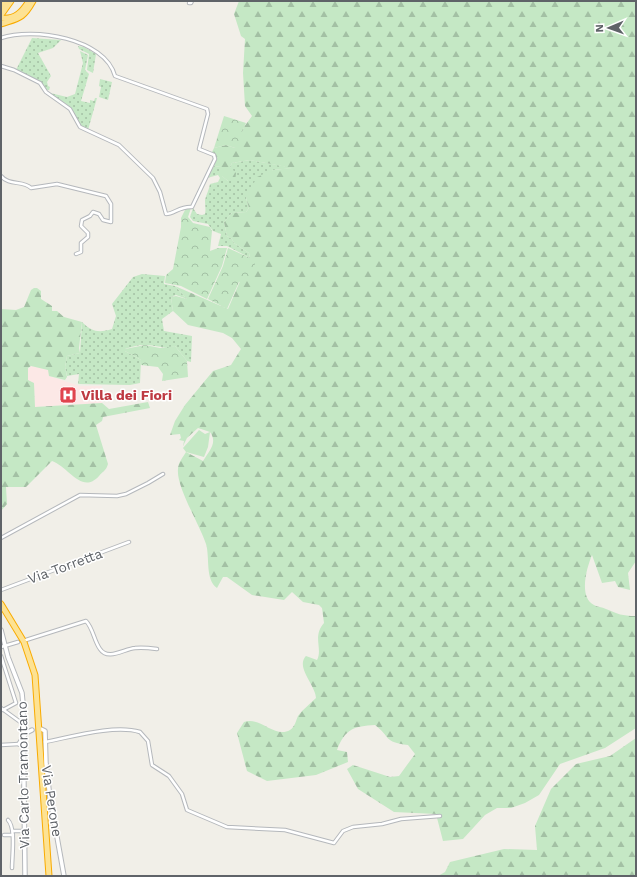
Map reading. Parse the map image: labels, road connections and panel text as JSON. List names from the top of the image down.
{
  "streets": {
    "street": ["Via Torretta", "Via Carlo Tramontano", "Via Perone"]
  },
  "places": {
    "hospital": ["Villa dei Fiori"]
  },
  "north": "left"
}
